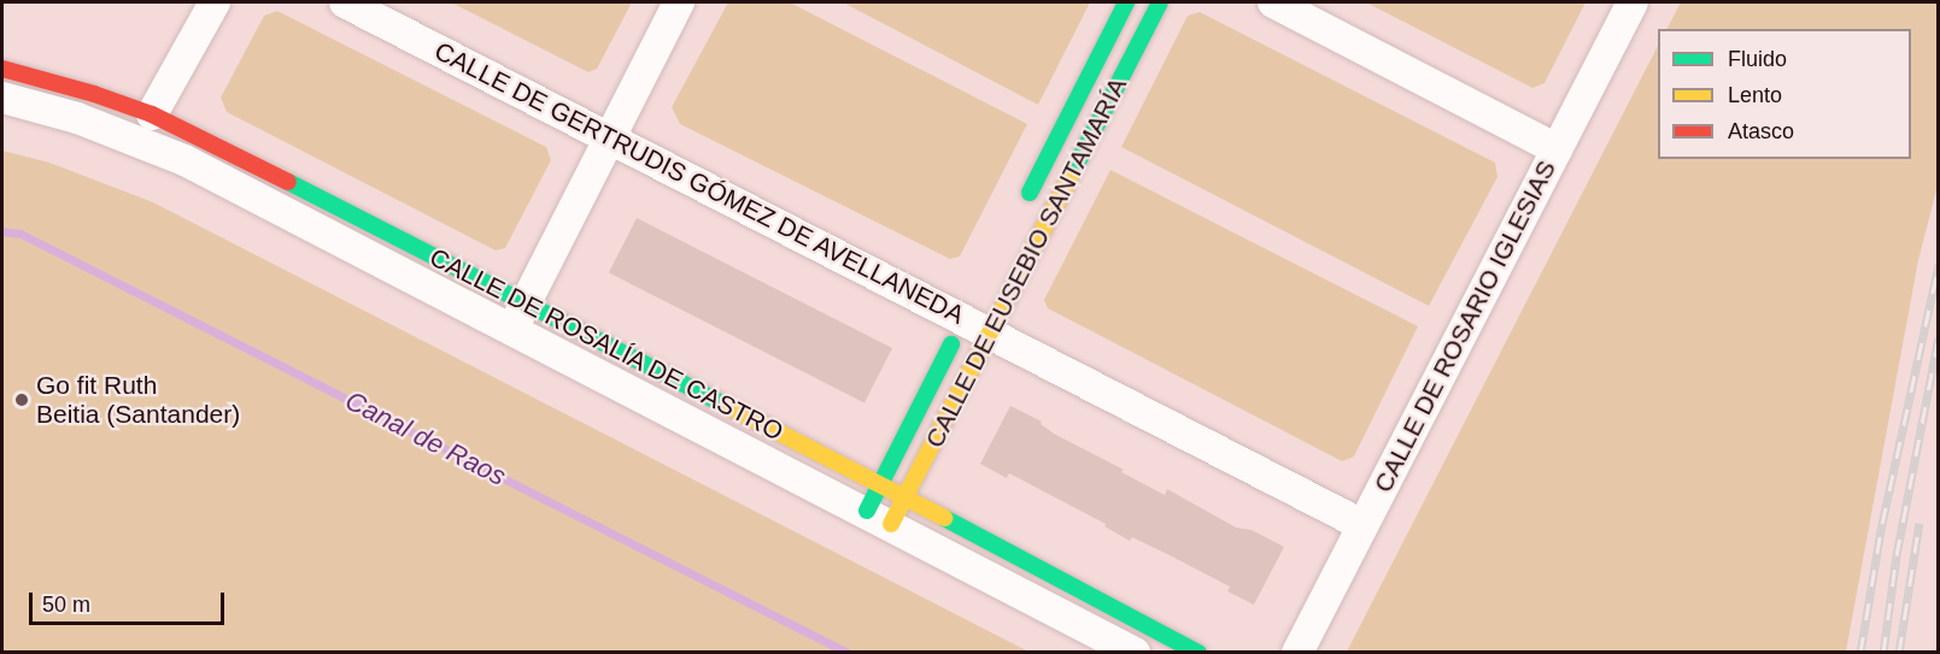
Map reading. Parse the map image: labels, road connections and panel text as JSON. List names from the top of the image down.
{
  "streets": {
    "main road": ["CALLE DE EUSEBIO SANTAMARÍA", "CALLE DE ROSALÍA DE CASTRO"],
    "street": ["CALLE DE GERTRUDIS GÓMEZ DE AVELLANEDA", "CALLE DE ROSARIO IGLESIAS"]
  },
  "crossings": [
    ["CALLE DE GERTRUDIS GÓMEZ DE AVELLANEDA", "CALLE DE EUSEBIO SANTAMARÍA"],
    ["CALLE DE GERTRUDIS GÓMEZ DE AVELLANEDA", "CALLE DE ROSARIO IGLESIAS"],
    ["CALLE DE EUSEBIO SANTAMARÍA", "CALLE DE ROSALÍA DE CASTRO"]
  ],
  "water": ["Canal de Raos"],
  "places": ["Go fit Ruth Beitia (Santander)"],
  "legend": ["Fluido", "Lento", "Atasco"],
  "scale_bar": "50 m"
}
